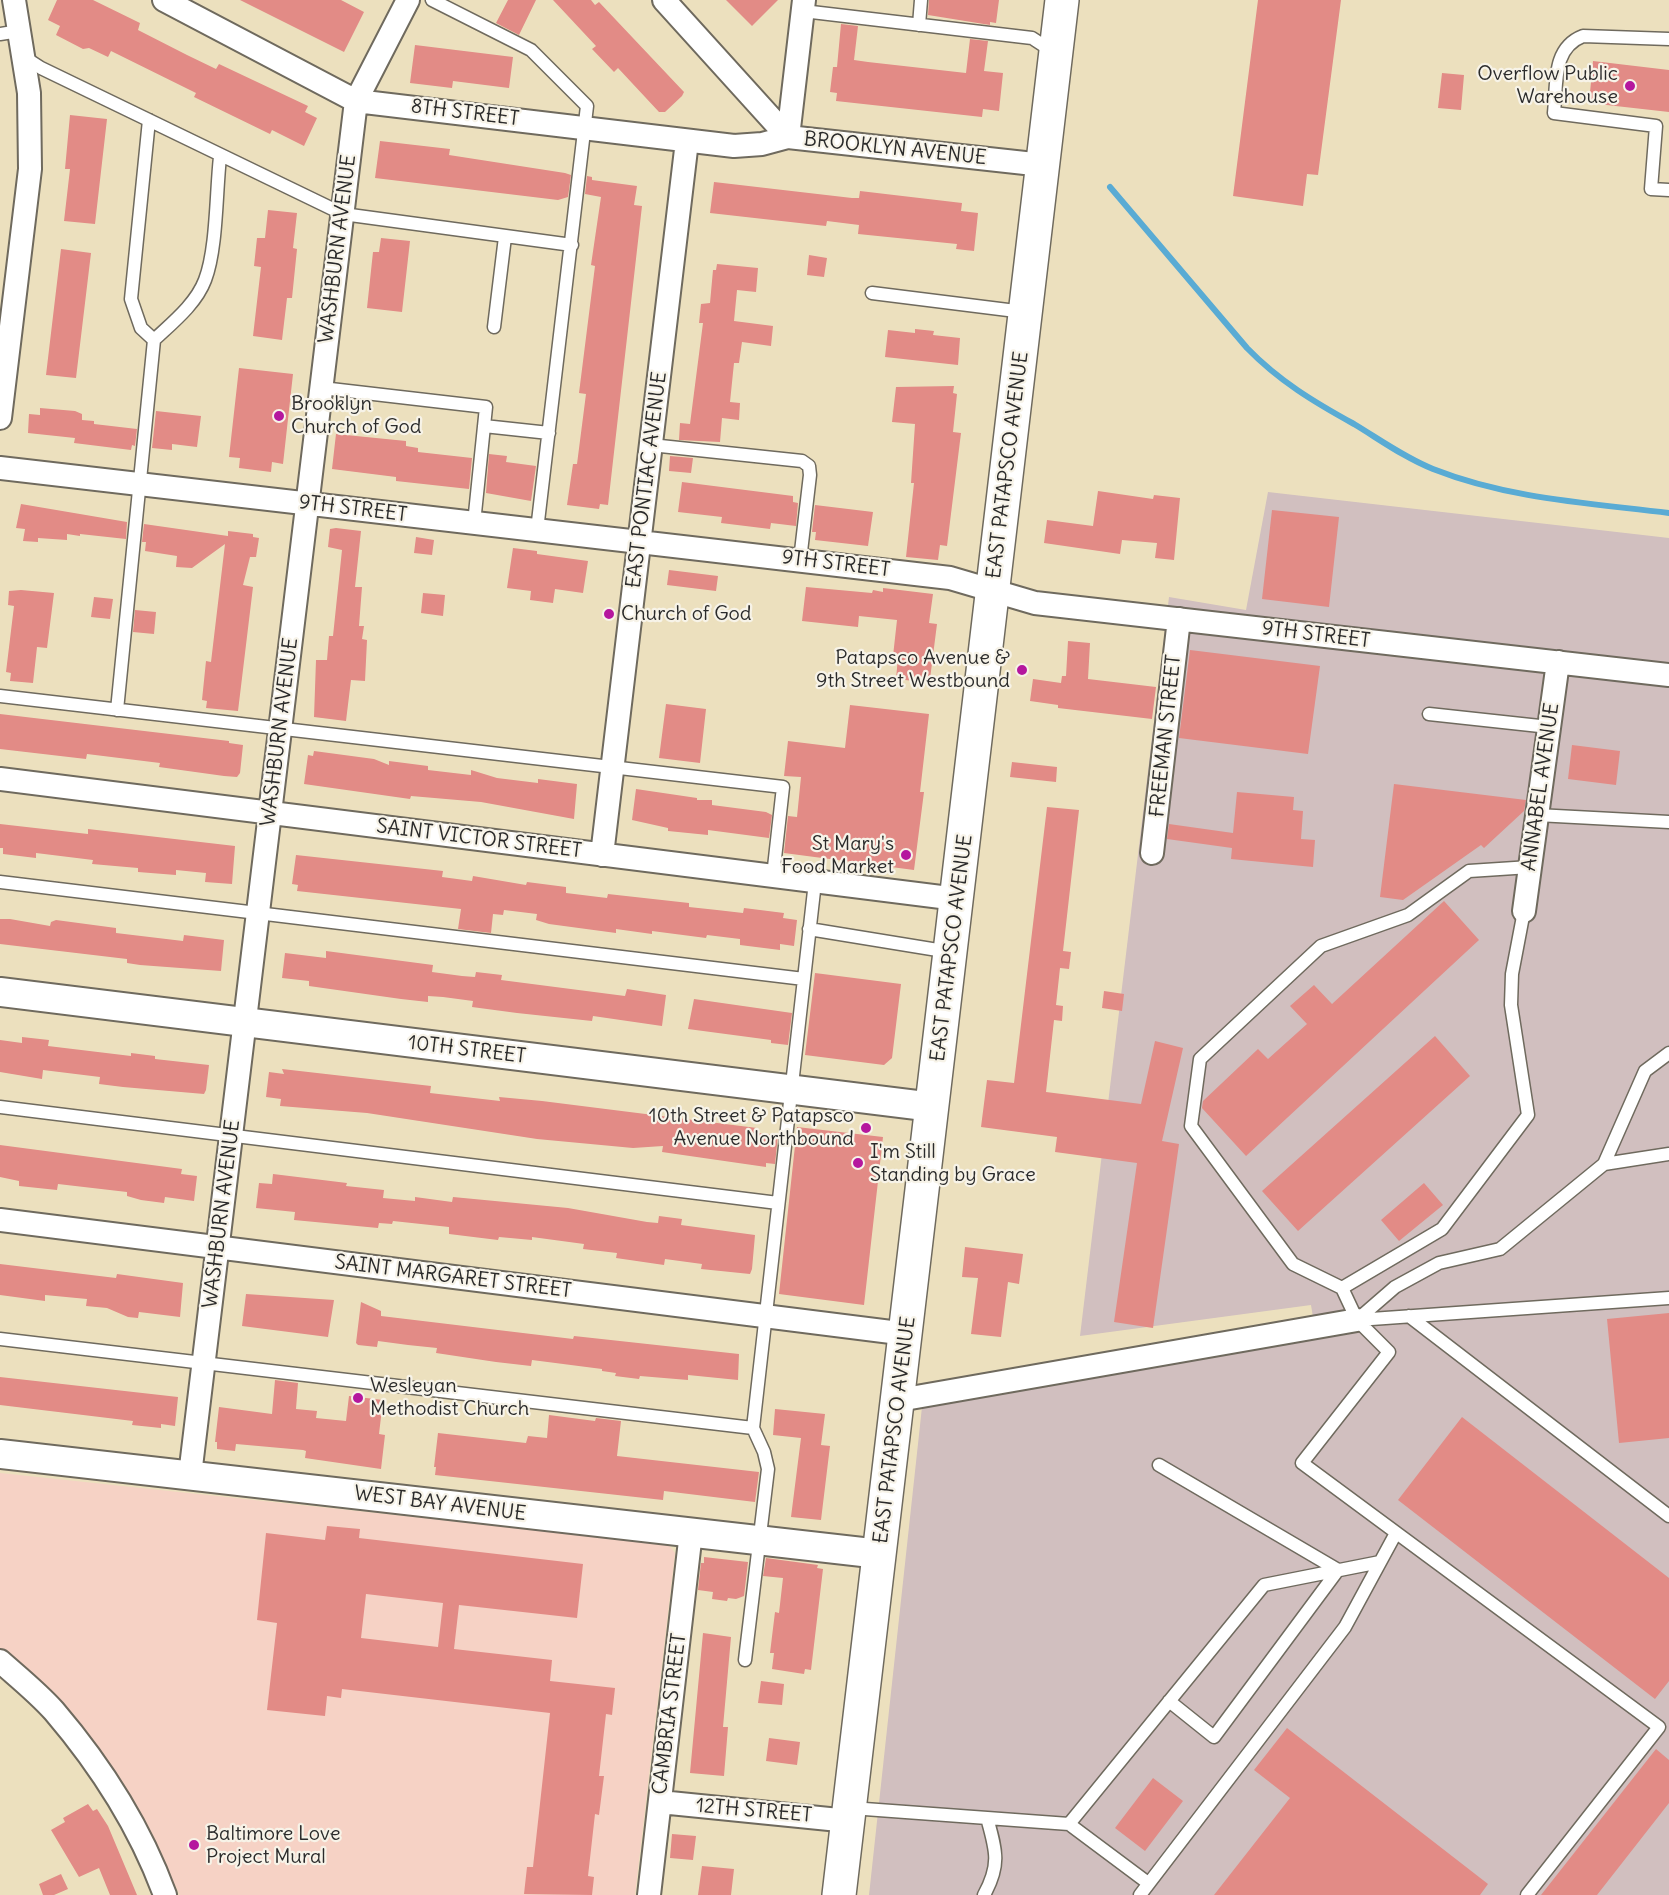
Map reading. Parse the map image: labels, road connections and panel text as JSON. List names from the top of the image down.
{
  "streets": {
    "main road": ["EAST PATAPSCO AVENUE"],
    "street": [
      "8TH STREET",
      "BROOKLYN AVENUE",
      "WASHBURN AVENUE",
      "EAST PONTIAC AVENUE",
      "9TH STREET",
      "FREEMAN STREET",
      "ANNABEL AVENUE",
      "SAINT VICTOR STREET",
      "10TH STREET",
      "SAINT MARGARET STREET",
      "WEST BAY AVENUE",
      "CAMBRIA STREET",
      "12TH STREET"
    ]
  },
  "crossings": [
    ["8TH STREET", "BROOKLYN AVENUE"],
    ["8TH STREET", "WASHBURN AVENUE"],
    ["8TH STREET", "EAST PONTIAC AVENUE"],
    ["BROOKLYN AVENUE", "EAST PATAPSCO AVENUE"],
    ["WASHBURN AVENUE", "9TH STREET"],
    ["WASHBURN AVENUE", "SAINT VICTOR STREET"],
    ["WASHBURN AVENUE", "10TH STREET"],
    ["WASHBURN AVENUE", "SAINT MARGARET STREET"],
    ["WASHBURN AVENUE", "WEST BAY AVENUE"],
    ["EAST PATAPSCO AVENUE", "9TH STREET"],
    ["EAST PATAPSCO AVENUE", "SAINT VICTOR STREET"],
    ["EAST PATAPSCO AVENUE", "10TH STREET"],
    ["EAST PATAPSCO AVENUE", "SAINT MARGARET STREET"],
    ["EAST PATAPSCO AVENUE", "WEST BAY AVENUE"],
    ["EAST PATAPSCO AVENUE", "12TH STREET"],
    ["EAST PONTIAC AVENUE", "9TH STREET"],
    ["EAST PONTIAC AVENUE", "SAINT VICTOR STREET"],
    ["9TH STREET", "FREEMAN STREET"],
    ["9TH STREET", "ANNABEL AVENUE"],
    ["WEST BAY AVENUE", "CAMBRIA STREET"],
    ["CAMBRIA STREET", "12TH STREET"]
  ],
  "places": [
    "Overflow Public Warehouse",
    "Brooklyn Church of God",
    "Church of God",
    "Patapsco Avenue & 9th Street Westbound",
    "St Mary's Food Market",
    "10th Street & Patapsco Avenue Northbound",
    "I'm Still Standing by Grace",
    "Wesleyan Methodist Church",
    "Baltimore Love Project Mural"
  ]
}
